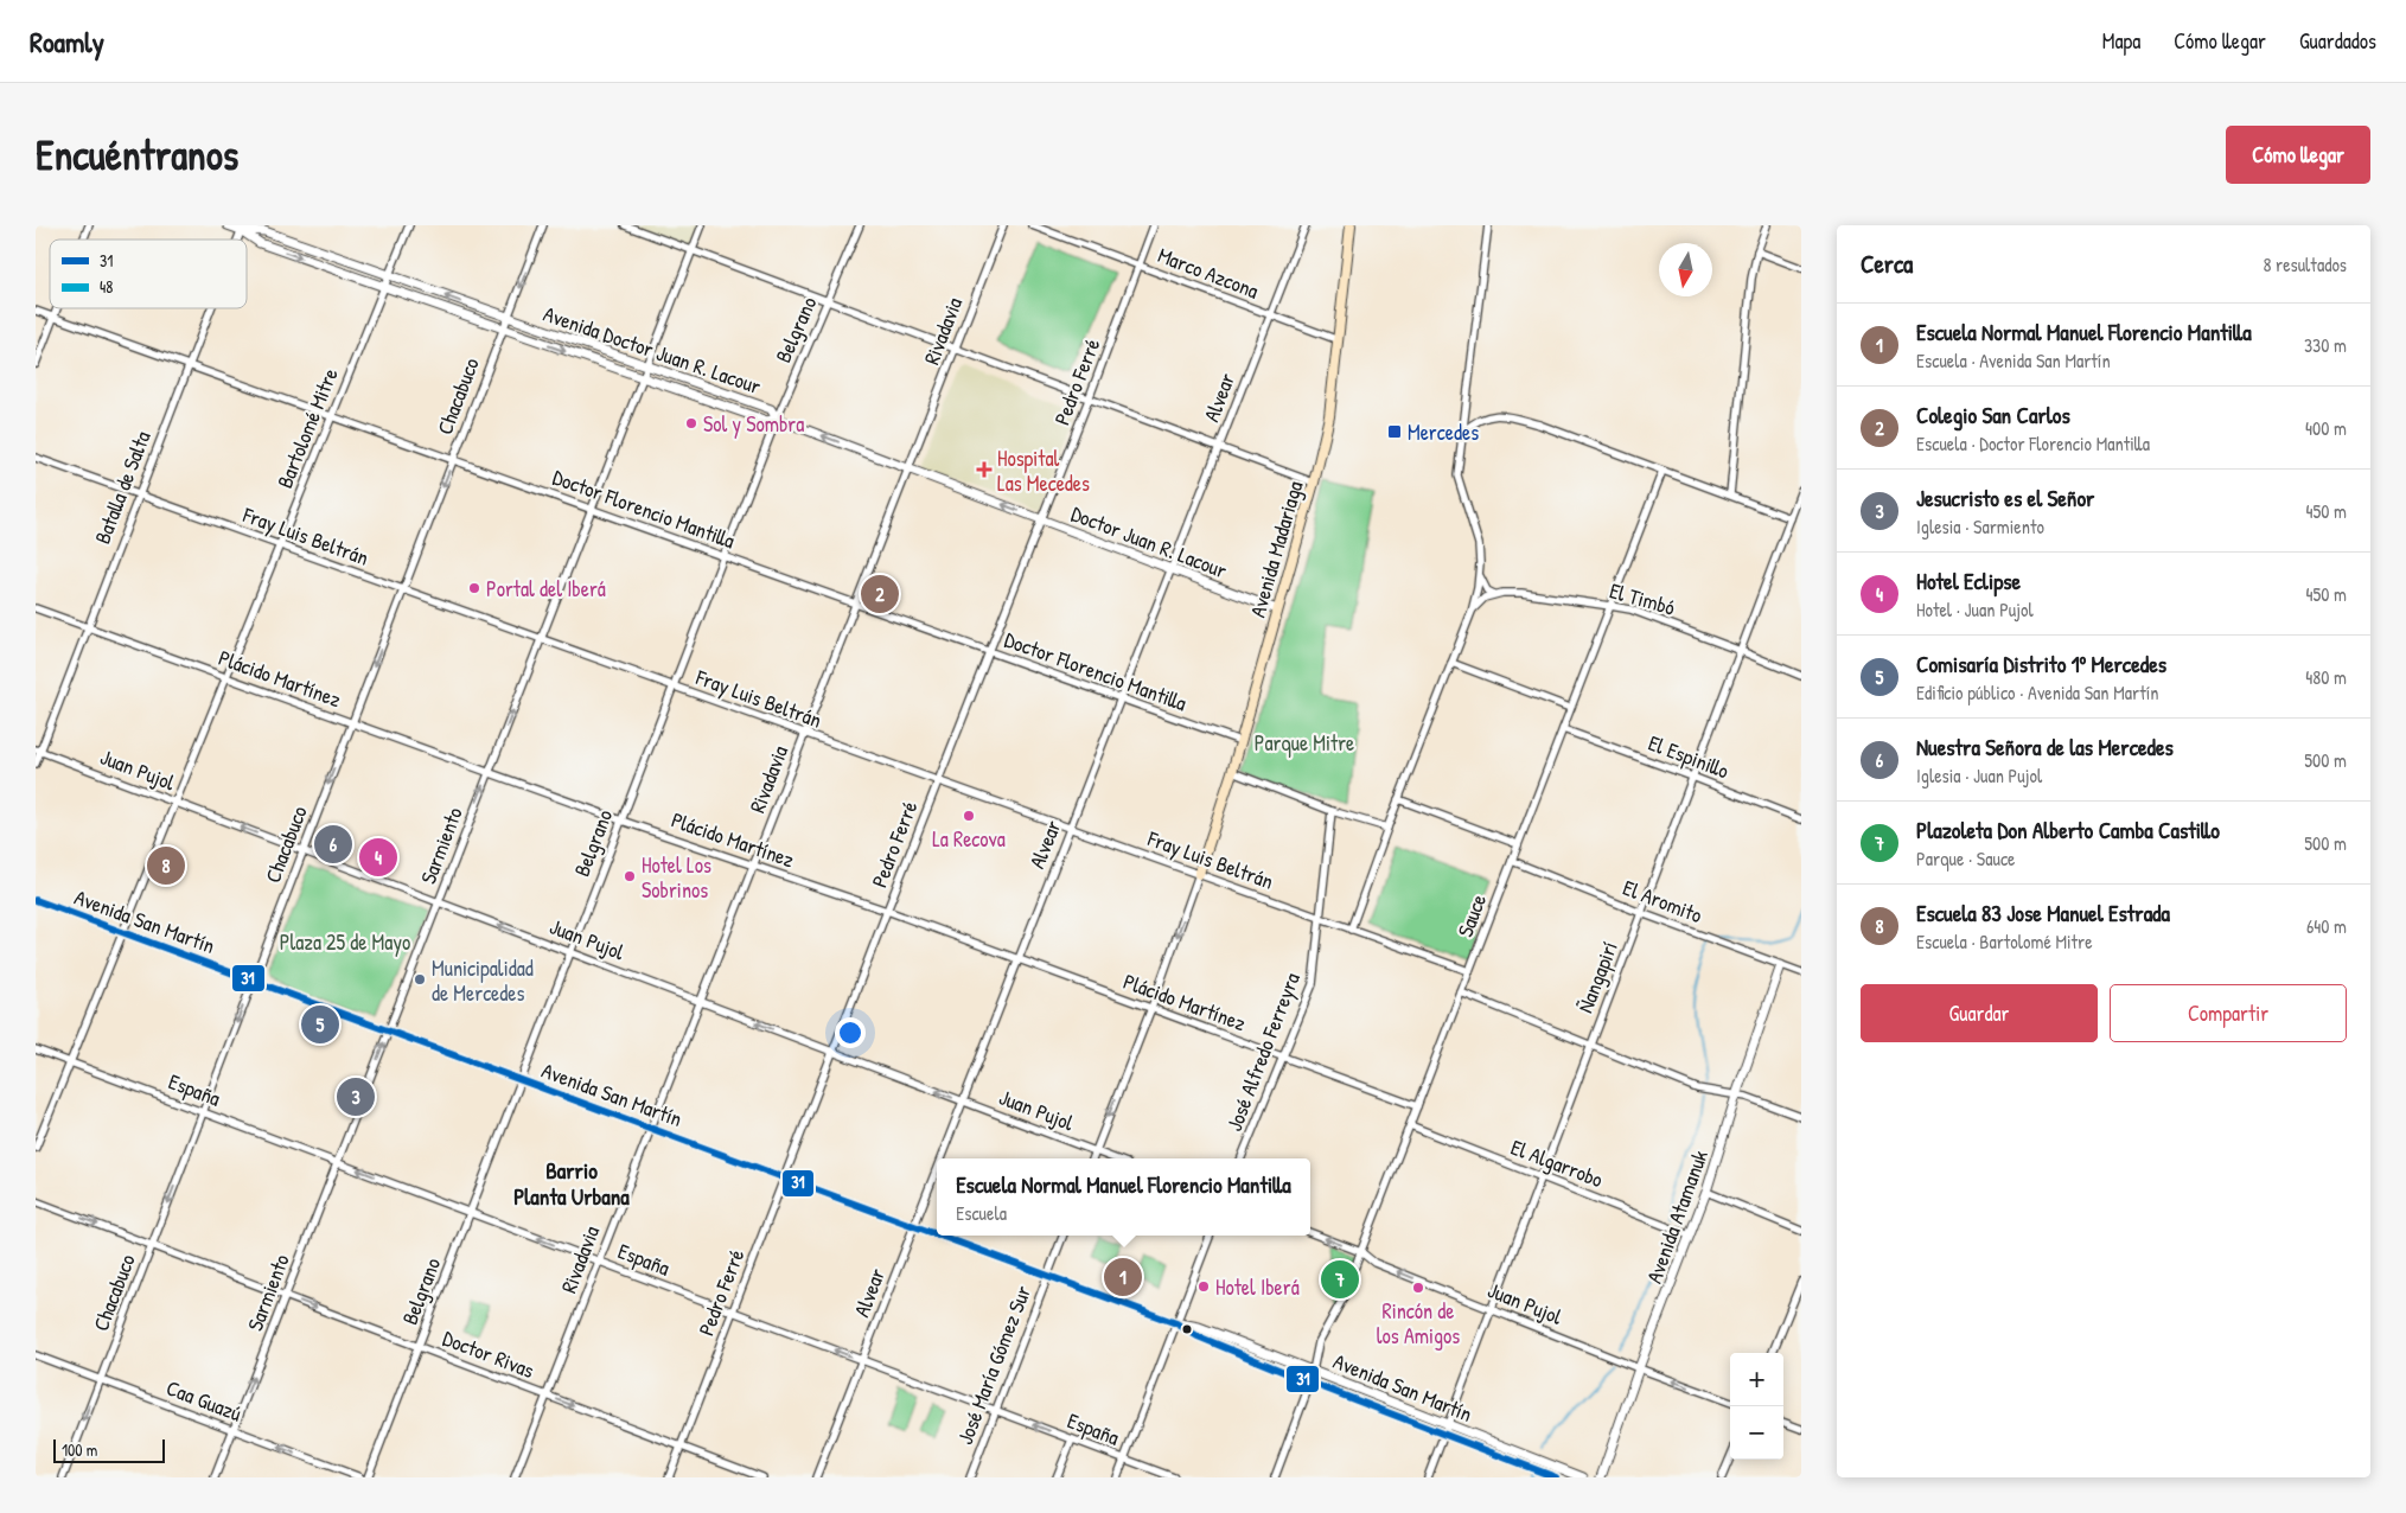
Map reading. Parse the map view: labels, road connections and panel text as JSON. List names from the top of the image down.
{
  "streets": {
    "main road": ["Avenida Madariaga"],
    "street": [
      "Marco Azcona",
      "Belgrano",
      "Rivadavia",
      "Avenida Doctor Juan R. Lacour",
      "Pedro Ferré",
      "Chacabuco",
      "Alvear",
      "Bartolomé Mitre",
      "Batalla de Salta",
      "Doctor Florencio Mantilla",
      "Fray Luis Beltrán",
      "Doctor Juan R. Lacour",
      "El Timbó",
      "Plácido Martínez",
      "El Espinillo",
      "Juan Pujol",
      "Sarmiento",
      "El Aromito",
      "Sauce",
      "Avenida San Martín",
      "Ñangapirí",
      "José Alfredo Ferreyra",
      "España",
      "El Algarrobo",
      "Avenida Atamanuk",
      "Doctor Rivas",
      "José María Gómez Sur",
      "Caa Guazú"
    ]
  },
  "crossings": [
    ["Marco Azcona", "Pedro Ferré"],
    ["Marco Azcona", "Alvear"],
    ["Marco Azcona", "Avenida Madariaga"],
    ["Belgrano", "Avenida Doctor Juan R. Lacour"],
    ["Belgrano", "Doctor Florencio Mantilla"],
    ["Belgrano", "Fray Luis Beltrán"],
    ["Belgrano", "Doctor Juan R. Lacour"],
    ["Belgrano", "Plácido Martínez"],
    ["Belgrano", "Juan Pujol"],
    ["Belgrano", "Avenida San Martín"],
    ["Belgrano", "España"],
    ["Belgrano", "Doctor Rivas"],
    ["Rivadavia", "Doctor Florencio Mantilla"],
    ["Rivadavia", "Fray Luis Beltrán"],
    ["Rivadavia", "Doctor Juan R. Lacour"],
    ["Rivadavia", "Plácido Martínez"],
    ["Rivadavia", "Juan Pujol"],
    ["Rivadavia", "Avenida San Martín"],
    ["Rivadavia", "España"],
    ["Rivadavia", "Doctor Rivas"],
    ["Avenida Doctor Juan R. Lacour", "Chacabuco"],
    ["Avenida Doctor Juan R. Lacour", "Bartolomé Mitre"],
    ["Avenida Doctor Juan R. Lacour", "Doctor Juan R. Lacour"],
    ["Avenida Doctor Juan R. Lacour", "Sarmiento"],
    ["Pedro Ferré", "Doctor Florencio Mantilla"],
    ["Pedro Ferré", "Fray Luis Beltrán"],
    ["Pedro Ferré", "Doctor Juan R. Lacour"],
    ["Pedro Ferré", "Plácido Martínez"],
    ["Pedro Ferré", "Juan Pujol"],
    ["Pedro Ferré", "Avenida San Martín"],
    ["Pedro Ferré", "España"],
    ["Pedro Ferré", "Doctor Rivas"],
    ["Chacabuco", "Doctor Florencio Mantilla"],
    ["Chacabuco", "Fray Luis Beltrán"],
    ["Chacabuco", "Plácido Martínez"],
    ["Chacabuco", "Juan Pujol"],
    ["Chacabuco", "Avenida San Martín"],
    ["Chacabuco", "España"],
    ["Chacabuco", "Doctor Rivas"],
    ["Chacabuco", "Caa Guazú"],
    ["Alvear", "Doctor Florencio Mantilla"],
    ["Alvear", "Fray Luis Beltrán"],
    ["Alvear", "Doctor Juan R. Lacour"],
    ["Alvear", "Plácido Martínez"],
    ["Alvear", "Juan Pujol"],
    ["Alvear", "Avenida San Martín"],
    ["Alvear", "España"],
    ["Bartolomé Mitre", "Doctor Florencio Mantilla"],
    ["Bartolomé Mitre", "Fray Luis Beltrán"],
    ["Bartolomé Mitre", "Plácido Martínez"],
    ["Bartolomé Mitre", "Juan Pujol"],
    ["Bartolomé Mitre", "Avenida San Martín"],
    ["Bartolomé Mitre", "España"],
    ["Batalla de Salta", "Doctor Florencio Mantilla"],
    ["Batalla de Salta", "Fray Luis Beltrán"],
    ["Batalla de Salta", "Plácido Martínez"],
    ["Batalla de Salta", "Juan Pujol"],
    ["Doctor Florencio Mantilla", "Avenida Madariaga"],
    ["Doctor Florencio Mantilla", "Sarmiento"],
    ["Fray Luis Beltrán", "Avenida Madariaga"],
    ["Fray Luis Beltrán", "Sarmiento"],
    ["Fray Luis Beltrán", "Sauce"],
    ["Fray Luis Beltrán", "José Alfredo Ferreyra"],
    ["Doctor Juan R. Lacour", "Avenida Madariaga"],
    ["El Timbó", "Sauce"],
    ["El Timbó", "Ñangapirí"],
    ["Plácido Martínez", "Sarmiento"],
    ["Plácido Martínez", "Sauce"],
    ["Plácido Martínez", "José Alfredo Ferreyra"],
    ["El Espinillo", "Sauce"],
    ["El Espinillo", "Ñangapirí"],
    ["Juan Pujol", "Sarmiento"],
    ["Juan Pujol", "Sauce"],
    ["Juan Pujol", "Ñangapirí"],
    ["Juan Pujol", "Avenida Atamanuk"],
    ["Sarmiento", "Avenida San Martín"],
    ["Sarmiento", "España"],
    ["Sarmiento", "Doctor Rivas"],
    ["Sarmiento", "Caa Guazú"],
    ["El Aromito", "Sauce"],
    ["El Aromito", "Ñangapirí"],
    ["El Aromito", "Avenida Atamanuk"],
    ["Sauce", "Avenida San Martín"],
    ["Sauce", "El Algarrobo"],
    ["Avenida San Martín", "Ñangapirí"],
    ["Avenida San Martín", "José María Gómez Sur"],
    ["Ñangapirí", "El Algarrobo"],
    ["España", "José María Gómez Sur"],
    ["El Algarrobo", "Avenida Atamanuk"]
  ],
  "one_way": [
    "Chacabuco",
    "Doctor Juan R. Lacour",
    "Juan Pujol",
    "Sarmiento",
    "España",
    "Doctor Rivas",
    "Caa Guazú"
  ],
  "districts": ["Barrio Planta Urbana"],
  "parks": ["Parque Mitre", "Plaza 25 de Mayo"],
  "places": {
    "other": [
      "Sol y Sombra",
      "Portal del Iberá",
      "La Recova",
      "Hotel Los Sobrinos",
      "Municipalidad de Mercedes",
      "Hotel Iberá",
      "Rincón de los Amigos"
    ],
    "transit": ["Mercedes"],
    "health": ["Hospital Las Mecedes"]
  },
  "lines": ["transit line 31"],
  "legend": ["31", "48"],
  "scale_bar": "100 m",
  "north": "bottom",
  "page": {
    "header": "Roamly",
    "nav": ["Mapa", "Cómo llegar", "Guardados"],
    "buttons": [
      "Cómo llegar",
      ["Guardar", "Compartir"]
    ],
    "title": "Encuéntranos",
    "heading": ["Cerca", "8 resultados"],
    "list": [
      {
        "mark": "1",
        "name": "Escuela Normal Manuel Florencio Mantilla",
        "note": "Escuela · Avenida San Martín",
        "value": "330 m"
      },
      {
        "mark": "2",
        "name": "Colegio San Carlos",
        "note": "Escuela · Doctor Florencio Mantilla",
        "value": "400 m"
      },
      {
        "mark": "3",
        "name": "Jesucristo es el Señor",
        "note": "Iglesia · Sarmiento",
        "value": "450 m"
      },
      {
        "mark": "4",
        "name": "Hotel Eclipse",
        "note": "Hotel · Juan Pujol",
        "value": "450 m"
      },
      {
        "mark": "5",
        "name": "Comisaría Distrito 1º Mercedes",
        "note": "Edificio público · Avenida San Martín",
        "value": "480 m"
      },
      {
        "mark": "6",
        "name": "Nuestra Señora de las Mercedes",
        "note": "Iglesia · Juan Pujol",
        "value": "500 m"
      },
      {
        "mark": "7",
        "name": "Plazoleta Don Alberto Camba Castillo",
        "note": "Parque · Sauce",
        "value": "500 m"
      },
      {
        "mark": "8",
        "name": "Escuela 83 Jose Manuel Estrada",
        "note": "Escuela · Bartolomé Mitre",
        "value": "640 m"
      }
    ],
    "pins": [
      "2",
      "6",
      "4",
      "8",
      "5",
      "3",
      "1",
      "7"
    ],
    "popup": ["Escuela Normal Manuel Florencio Mantilla", "Escuela"],
    "map_buttons": ["+", "−"],
    "scale": "100 m"
  }
}
